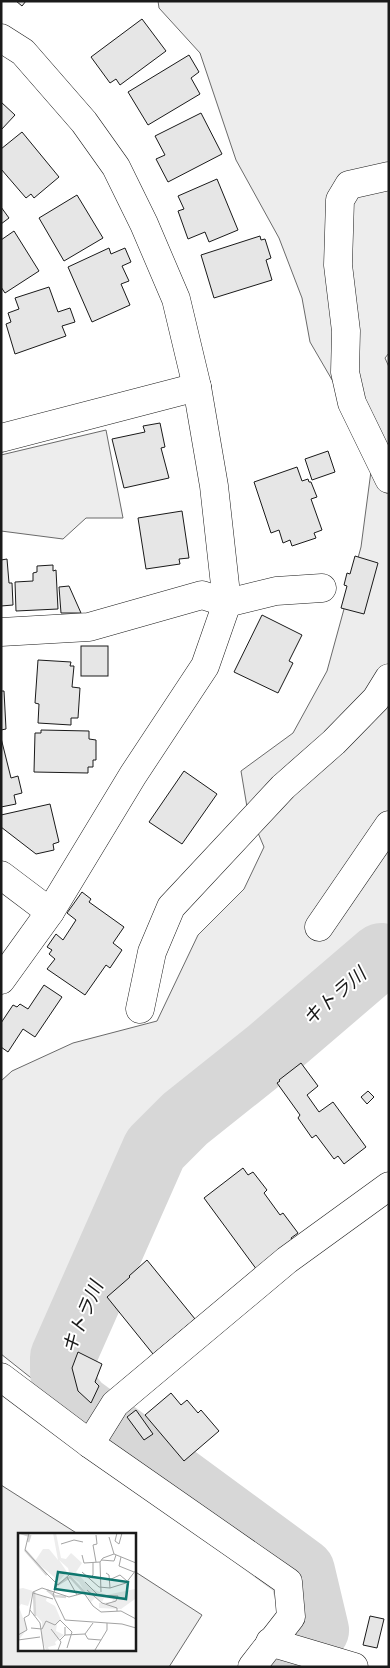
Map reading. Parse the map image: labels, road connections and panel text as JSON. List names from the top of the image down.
{
  "water": ["キトラ川"]
}
